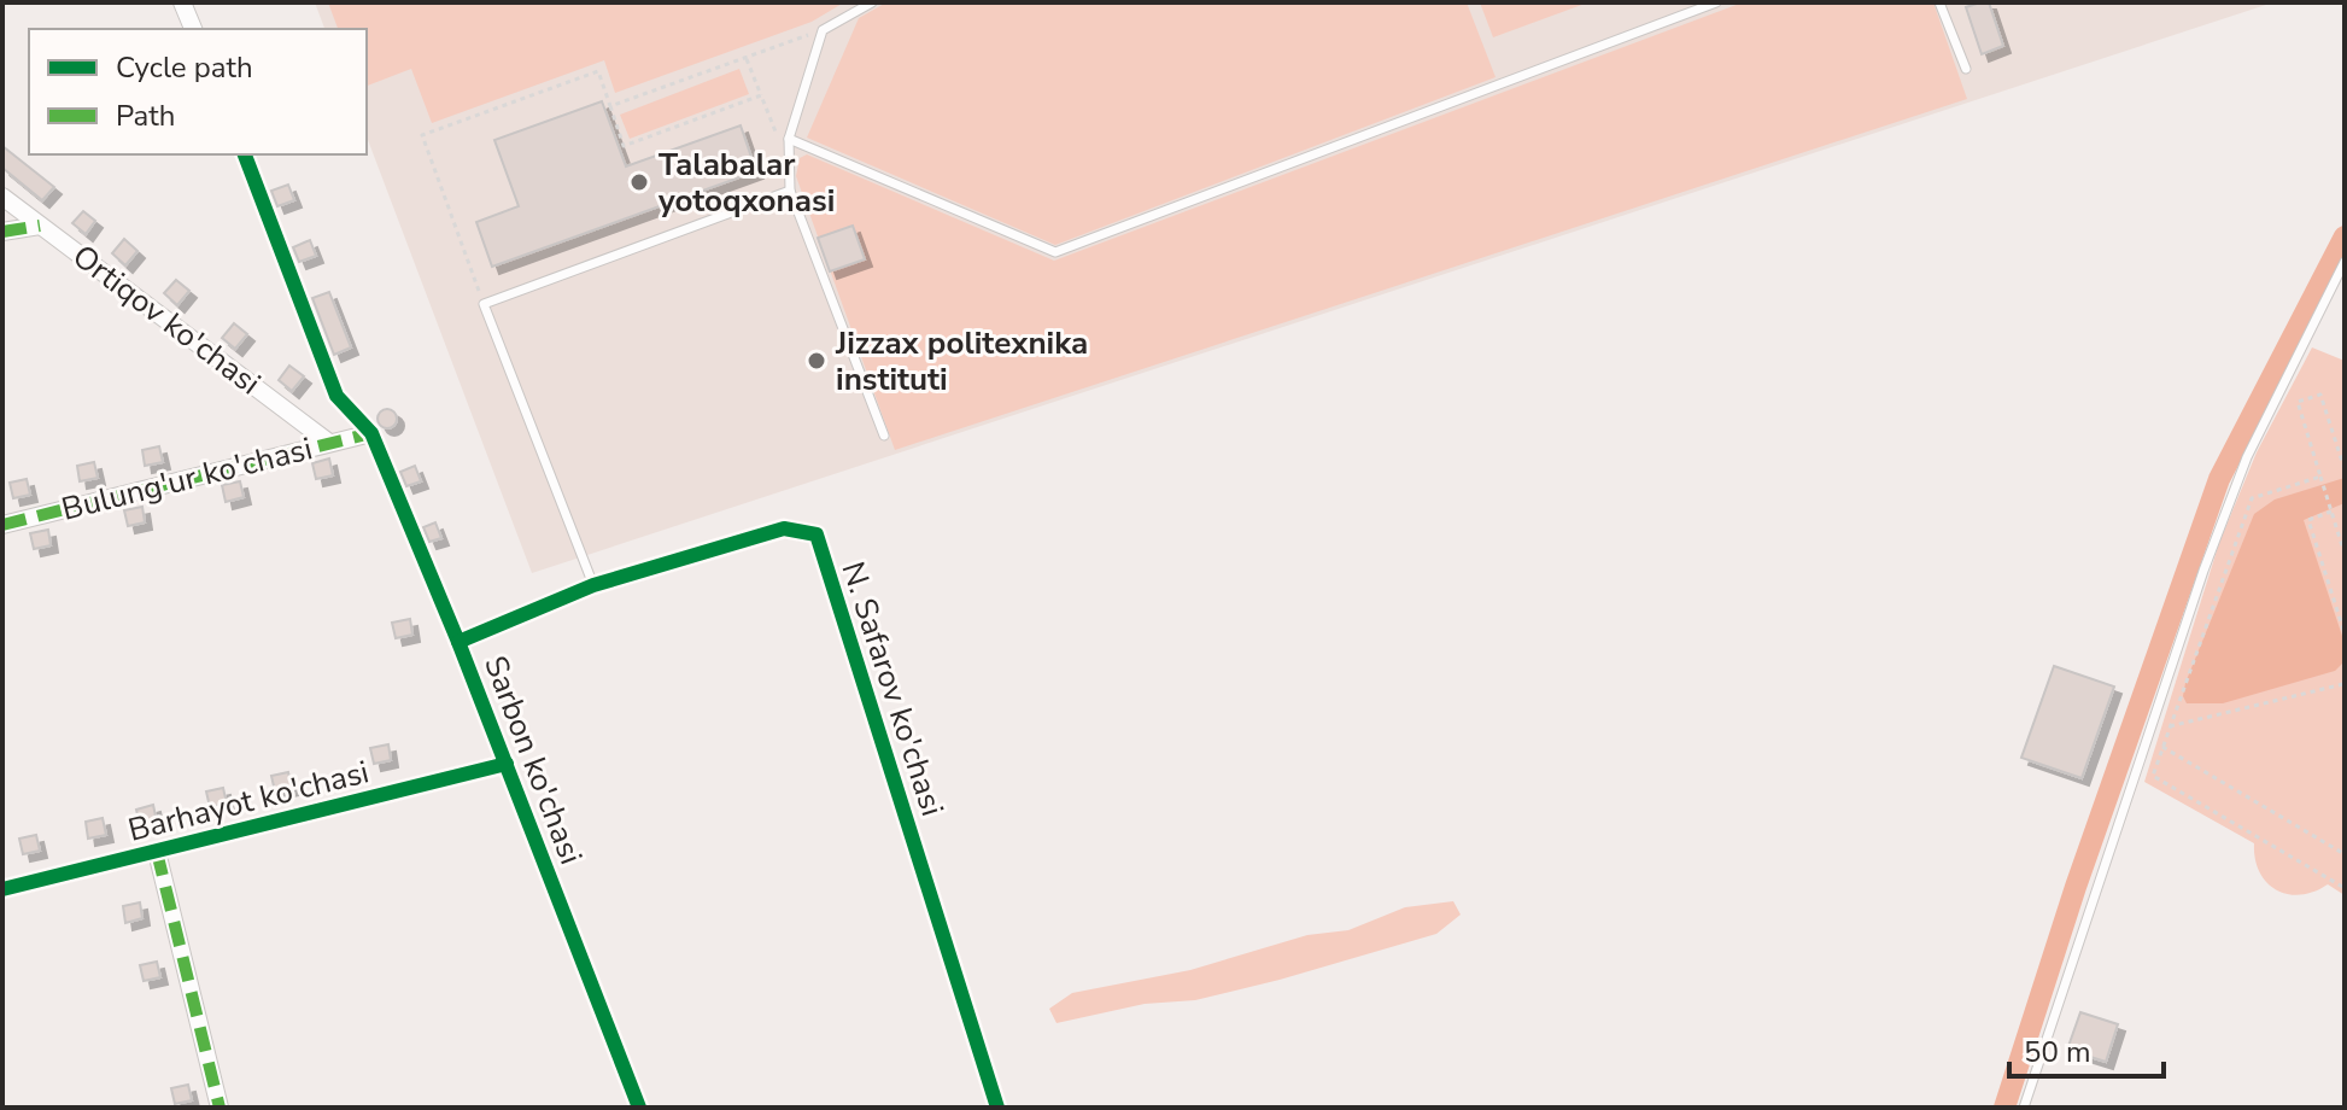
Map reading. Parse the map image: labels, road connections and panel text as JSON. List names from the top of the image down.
{
  "streets": {
    "street": [
      "Ortiqov ko'chasi",
      "Bulung'ur ko'chasi",
      "N. Safarov ko'chasi",
      "Sarbon ko'chasi",
      "Barhayot ko'chasi"
    ]
  },
  "crossings": [
    ["Ortiqov ko'chasi", "Bulung'ur ko'chasi"],
    ["Bulung'ur ko'chasi", "Sarbon ko'chasi"],
    ["N. Safarov ko'chasi", "Sarbon ko'chasi"],
    ["Sarbon ko'chasi", "Barhayot ko'chasi"]
  ],
  "places": ["Talabalar yotoqxonasi", "Jizzax politexnika instituti"],
  "legend": ["Cycle path", "Path"],
  "scale_bar": "50 m"
}
